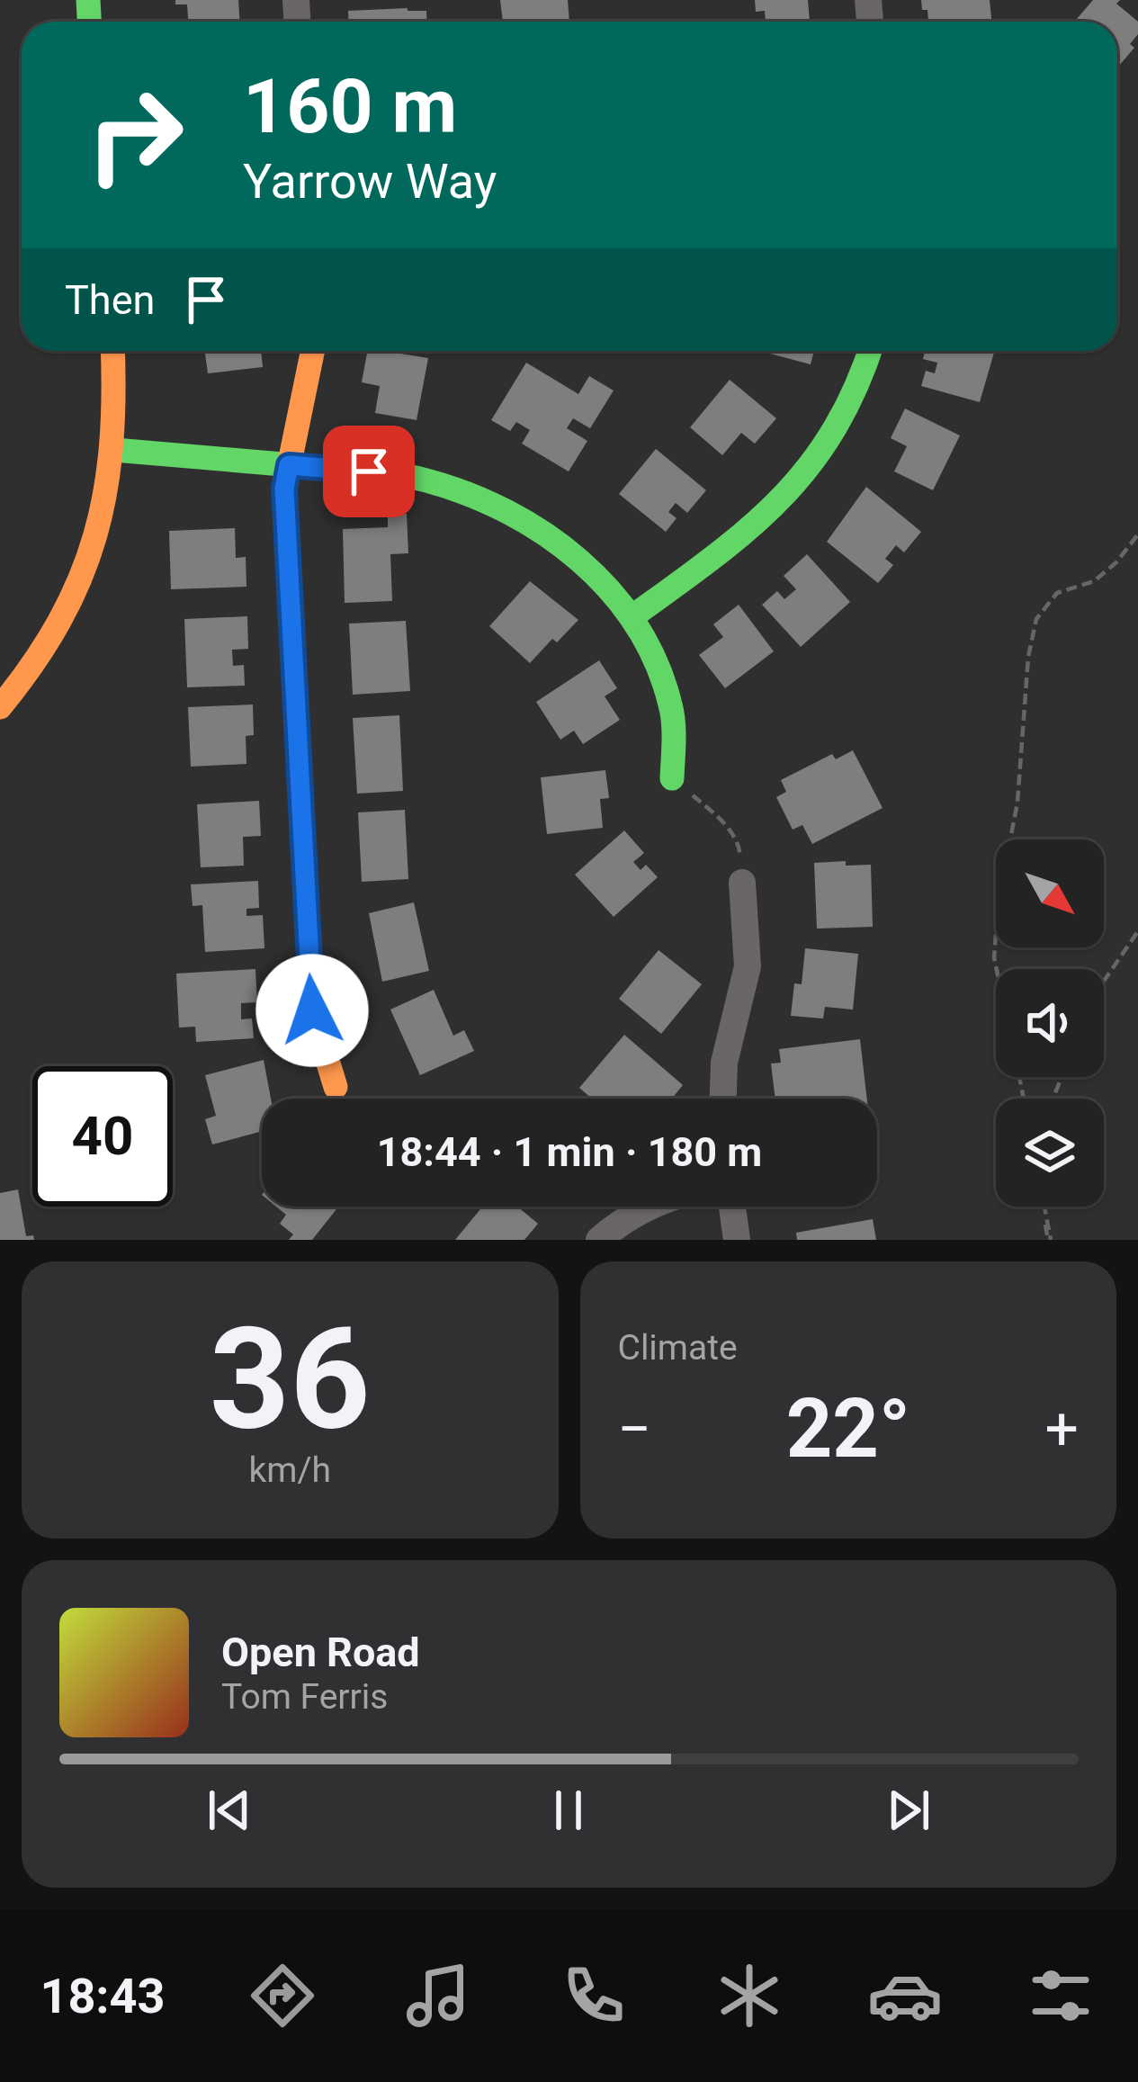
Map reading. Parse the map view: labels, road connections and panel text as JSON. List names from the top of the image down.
{
  "north": "bottom right",
  "page": {
    "turn": ["160 m", "Yarrow Way"],
    "then": "Then",
    "limit": "40",
    "trip": "18:44 · 1 min · 180 m",
    "tile": [
      ["36", "km/h"],
      "Climate"
    ],
    "heat": ["−", "22°", "+"],
    "song": ["Open Road", "Tom Ferris"],
    "tabs": "18:43"
  }
}
